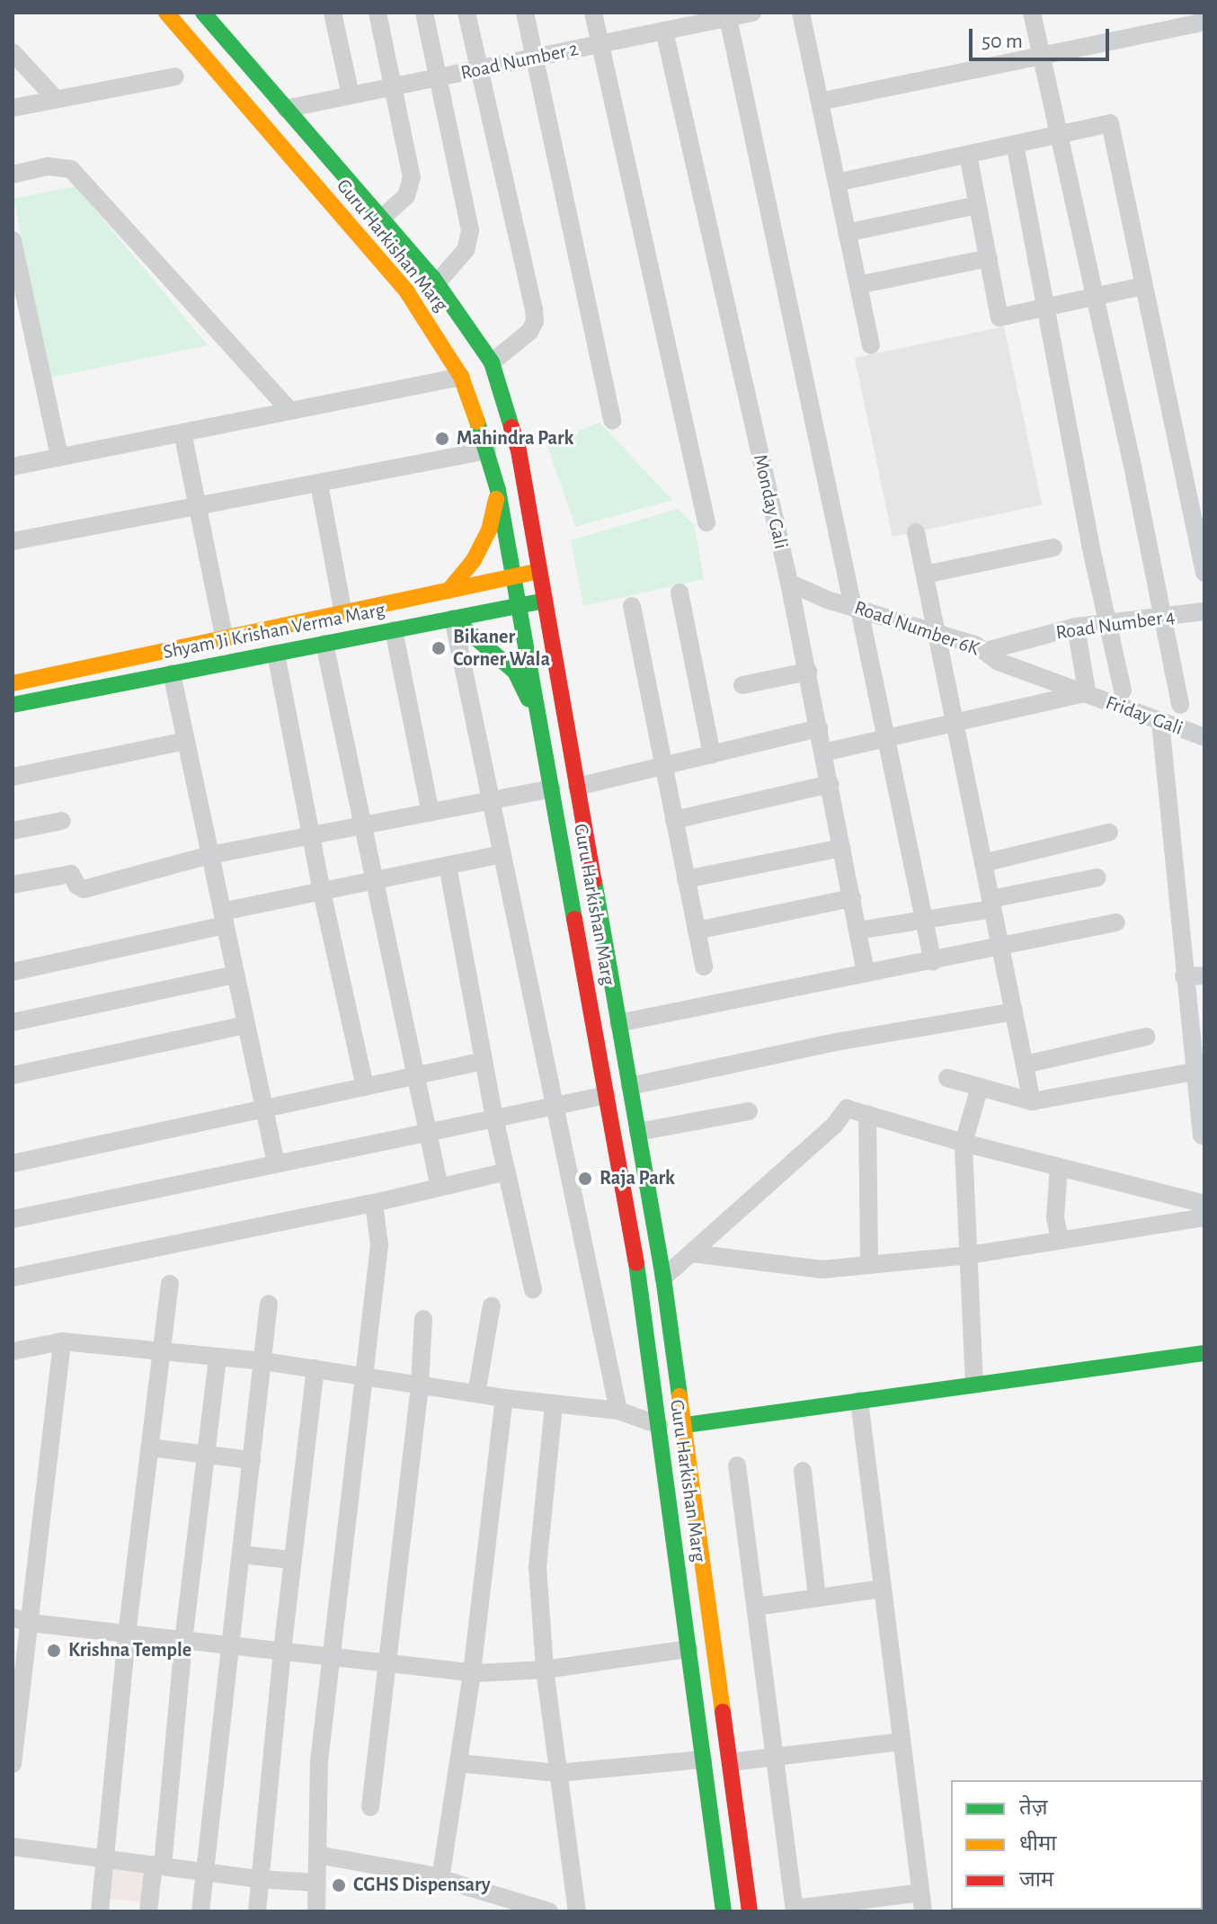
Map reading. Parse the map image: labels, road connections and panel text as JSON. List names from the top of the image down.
{
  "streets": {
    "main road": ["Guru Harkishan Marg", "Shyam Ji Krishan Verma Marg"],
    "street": [
      "Road Number 2",
      "Monday Gali",
      "Road Number 4",
      "Road Number 6K",
      "Friday Gali"
    ]
  },
  "crossings": [
    ["Road Number 2", "Guru Harkishan Marg"],
    ["Road Number 2", "Monday Gali"],
    ["Guru Harkishan Marg", "Shyam Ji Krishan Verma Marg"],
    ["Monday Gali", "Road Number 6K"],
    ["Road Number 4", "Road Number 6K"],
    ["Road Number 6K", "Friday Gali"]
  ],
  "places": [
    "Mahindra Park",
    "Bikaner Corner Wala",
    "Raja Park",
    "Krishna Temple",
    "CGHS Dispensary"
  ],
  "legend": ["तेज़", "धीमा", "जाम"],
  "scale_bar": "50 m"
}
